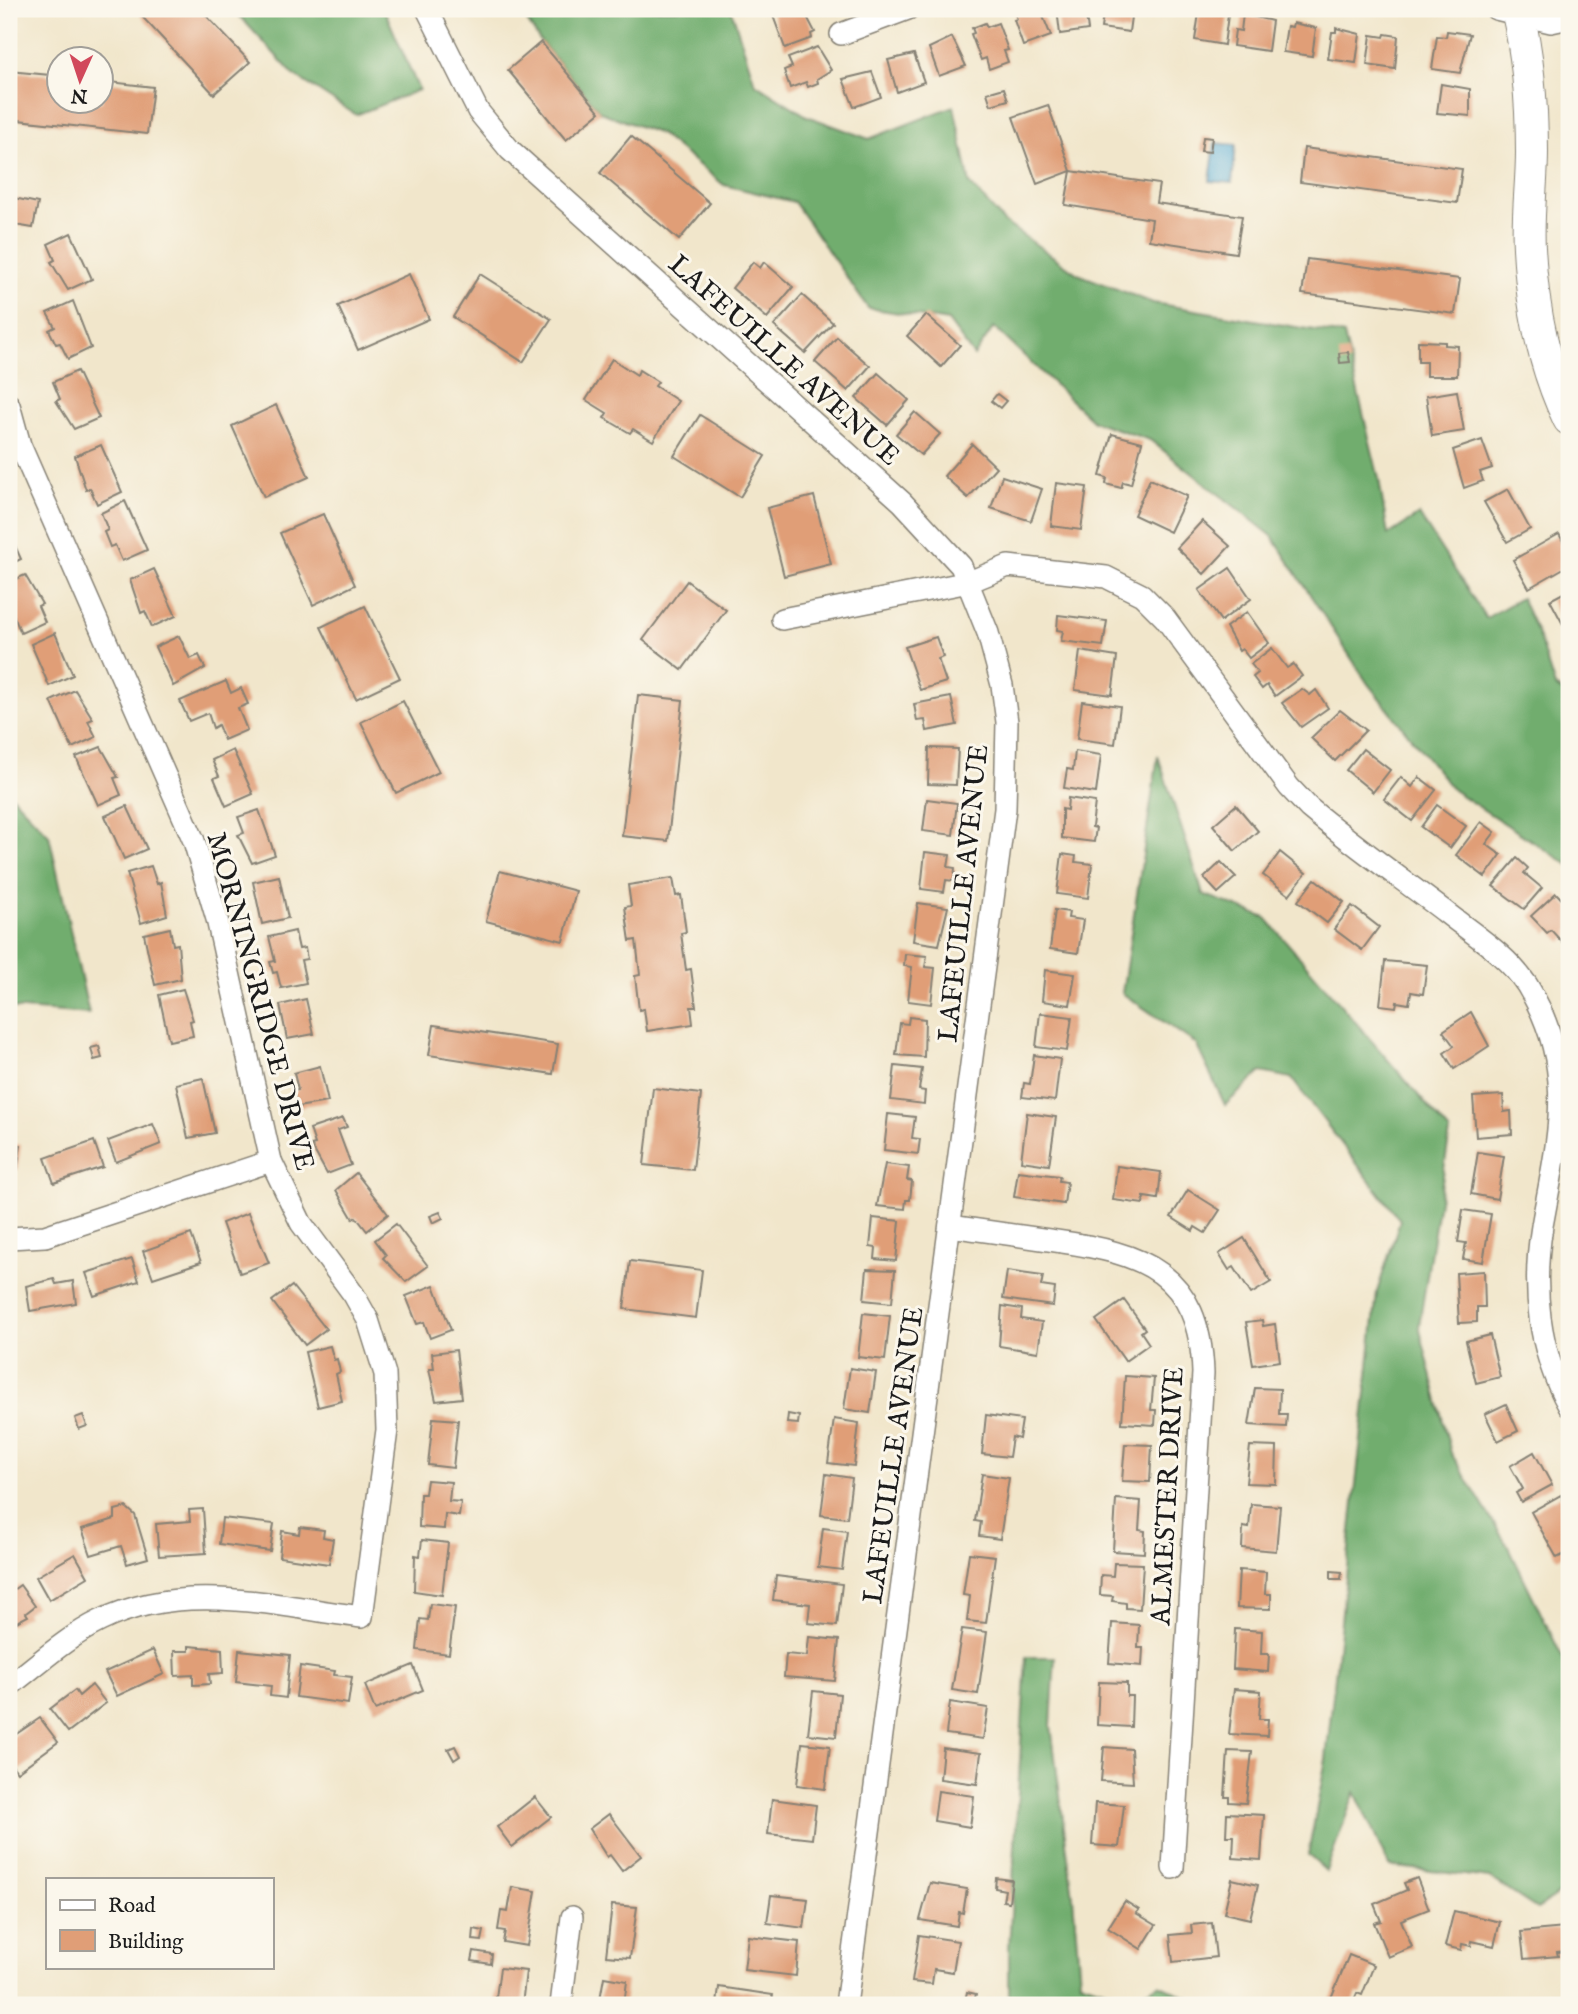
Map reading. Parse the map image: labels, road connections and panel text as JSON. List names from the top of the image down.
{
  "streets": {
    "street": ["LAFEUILLE AVENUE", "MORNINGRIDGE DRIVE", "ALMESTER DRIVE"]
  },
  "crossings": [
    ["LAFEUILLE AVENUE", "ALMESTER DRIVE"]
  ],
  "legend": ["Road", "Building"],
  "north": "bottom"
}
